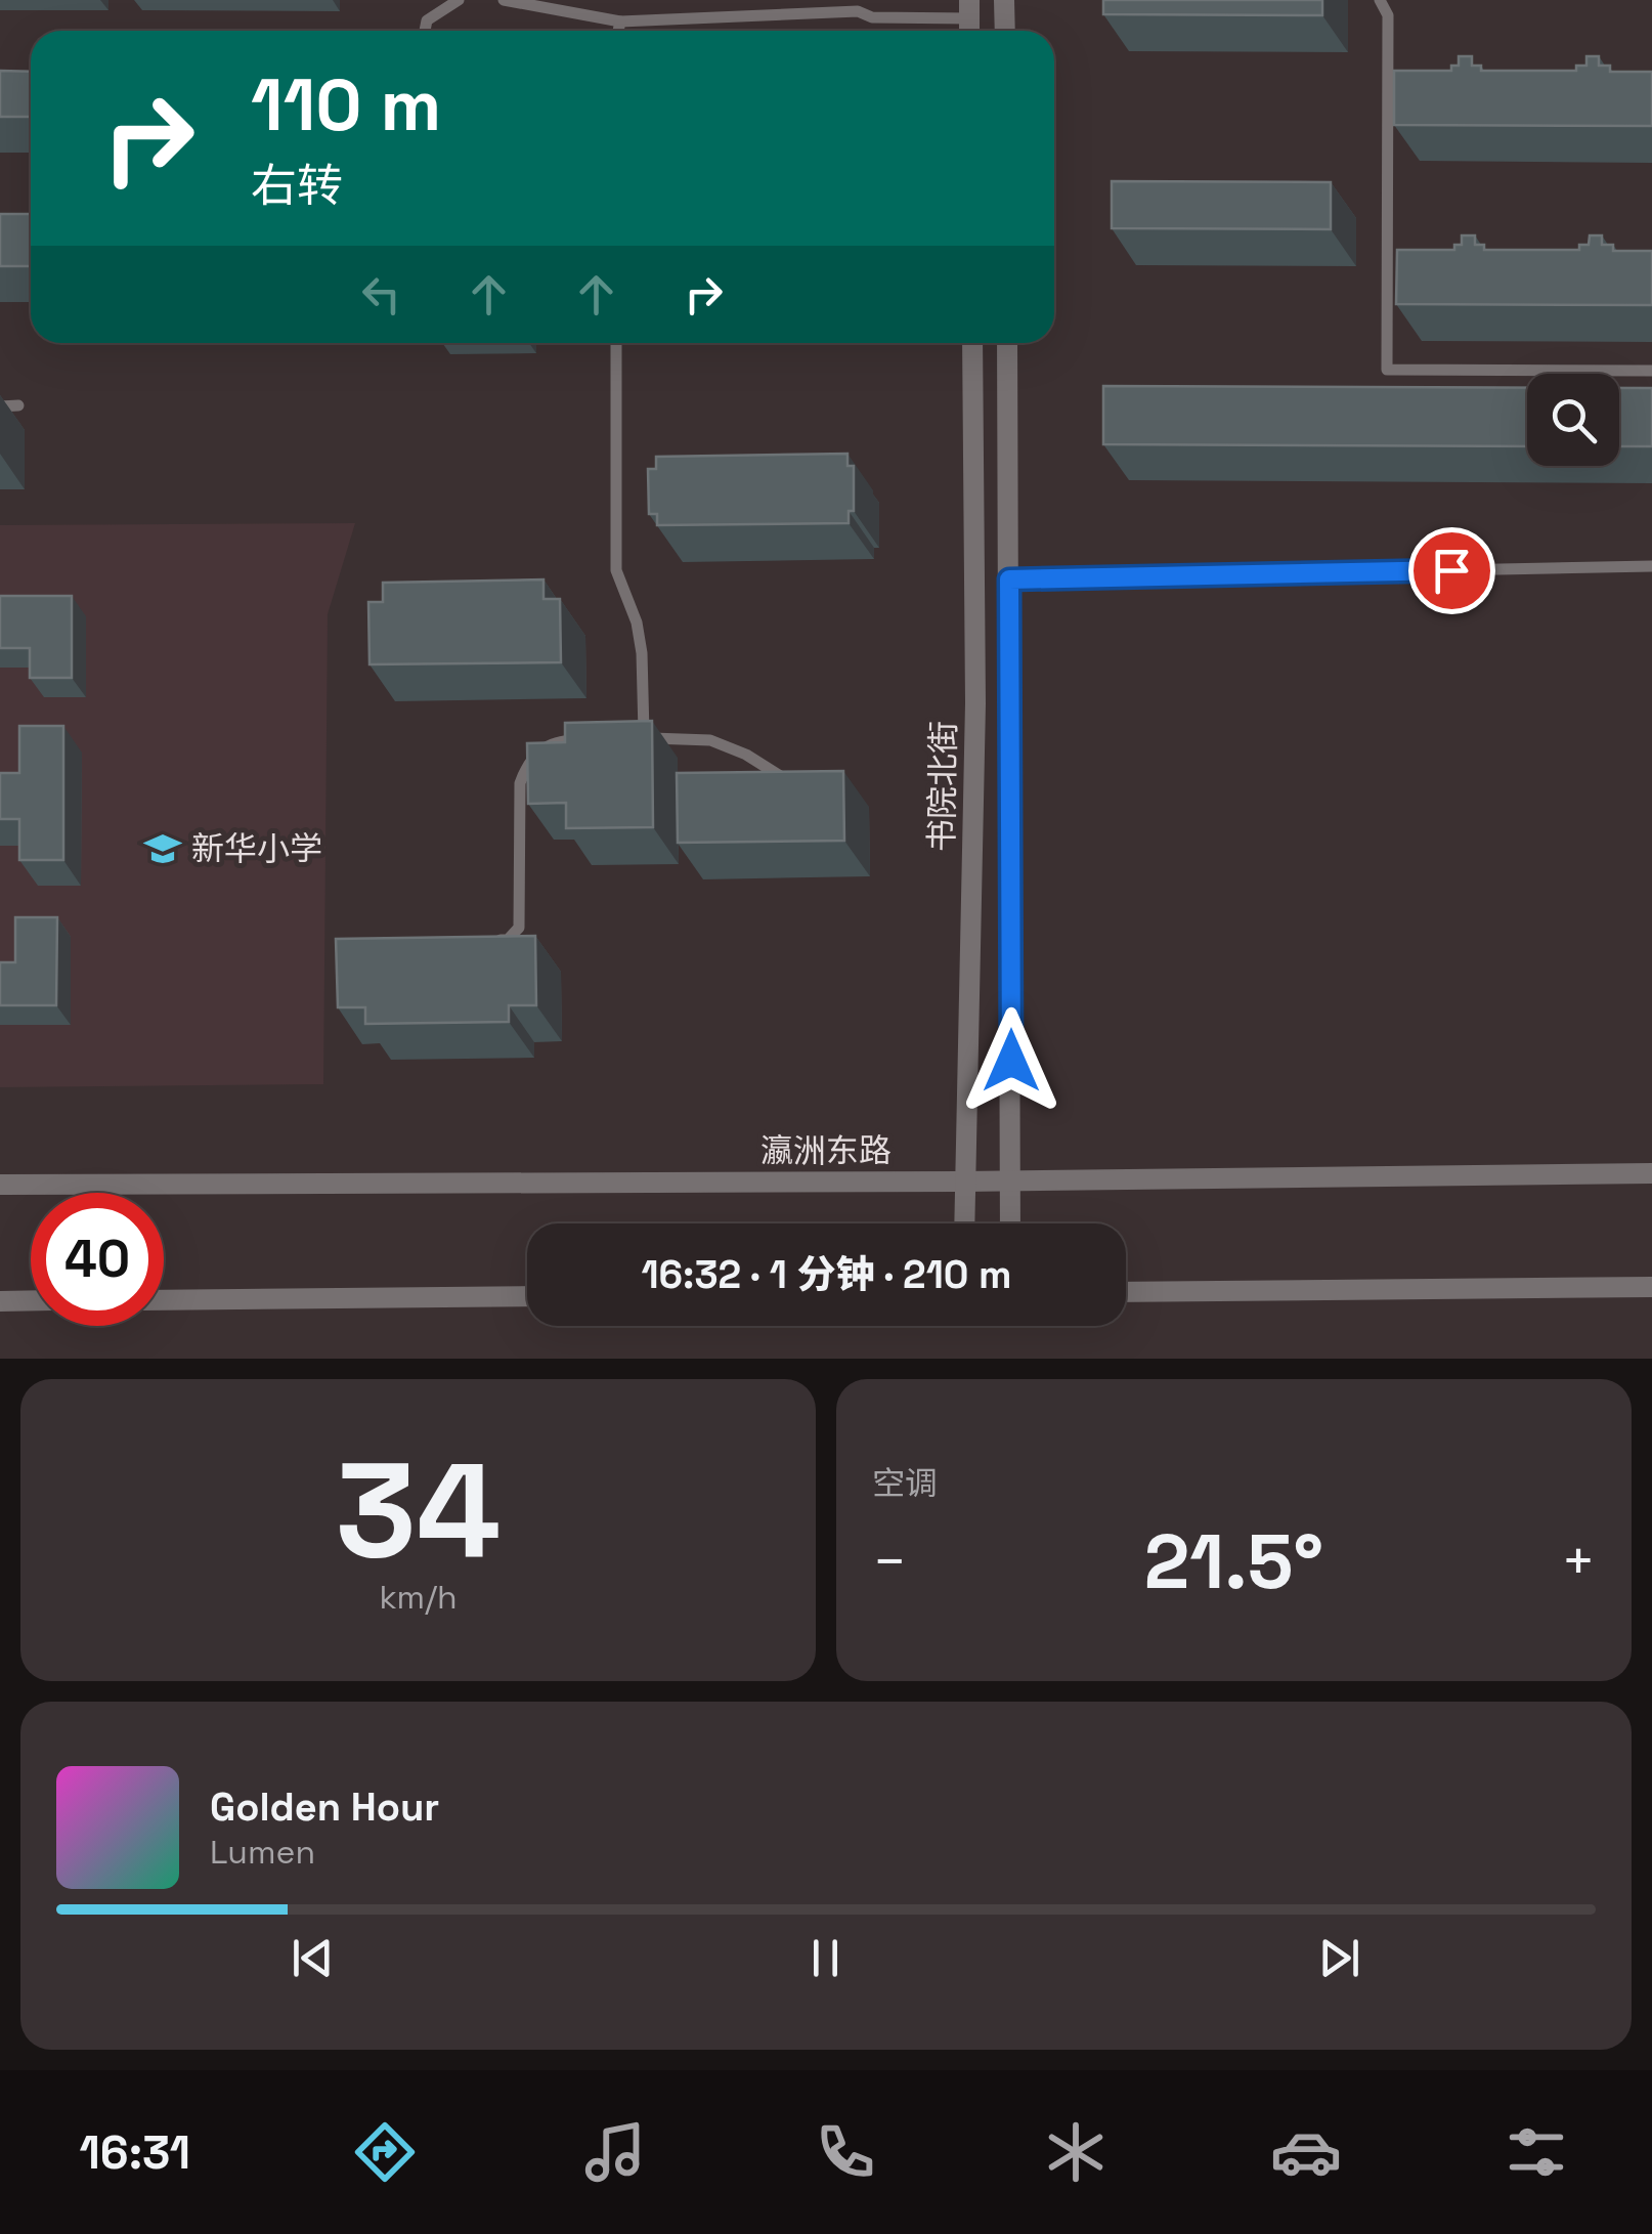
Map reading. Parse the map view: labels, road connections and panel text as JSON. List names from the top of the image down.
{
  "streets": {
    "street": ["书院北街", "瀛洲东路"]
  },
  "crossings": [
    ["书院北街", "瀛洲东路"]
  ],
  "places": {
    "school or university": ["新华小学"]
  },
  "page": {
    "turn": ["110 m", "右转"],
    "limit": "40",
    "trip": "16:32 · 1 分钟 · 210 m",
    "tile": [
      ["34", "km/h"],
      "空调"
    ],
    "heat": ["−", "21.5°", "+"],
    "song": ["Golden Hour", "Lumen"],
    "tabs": "16:31"
  }
}
